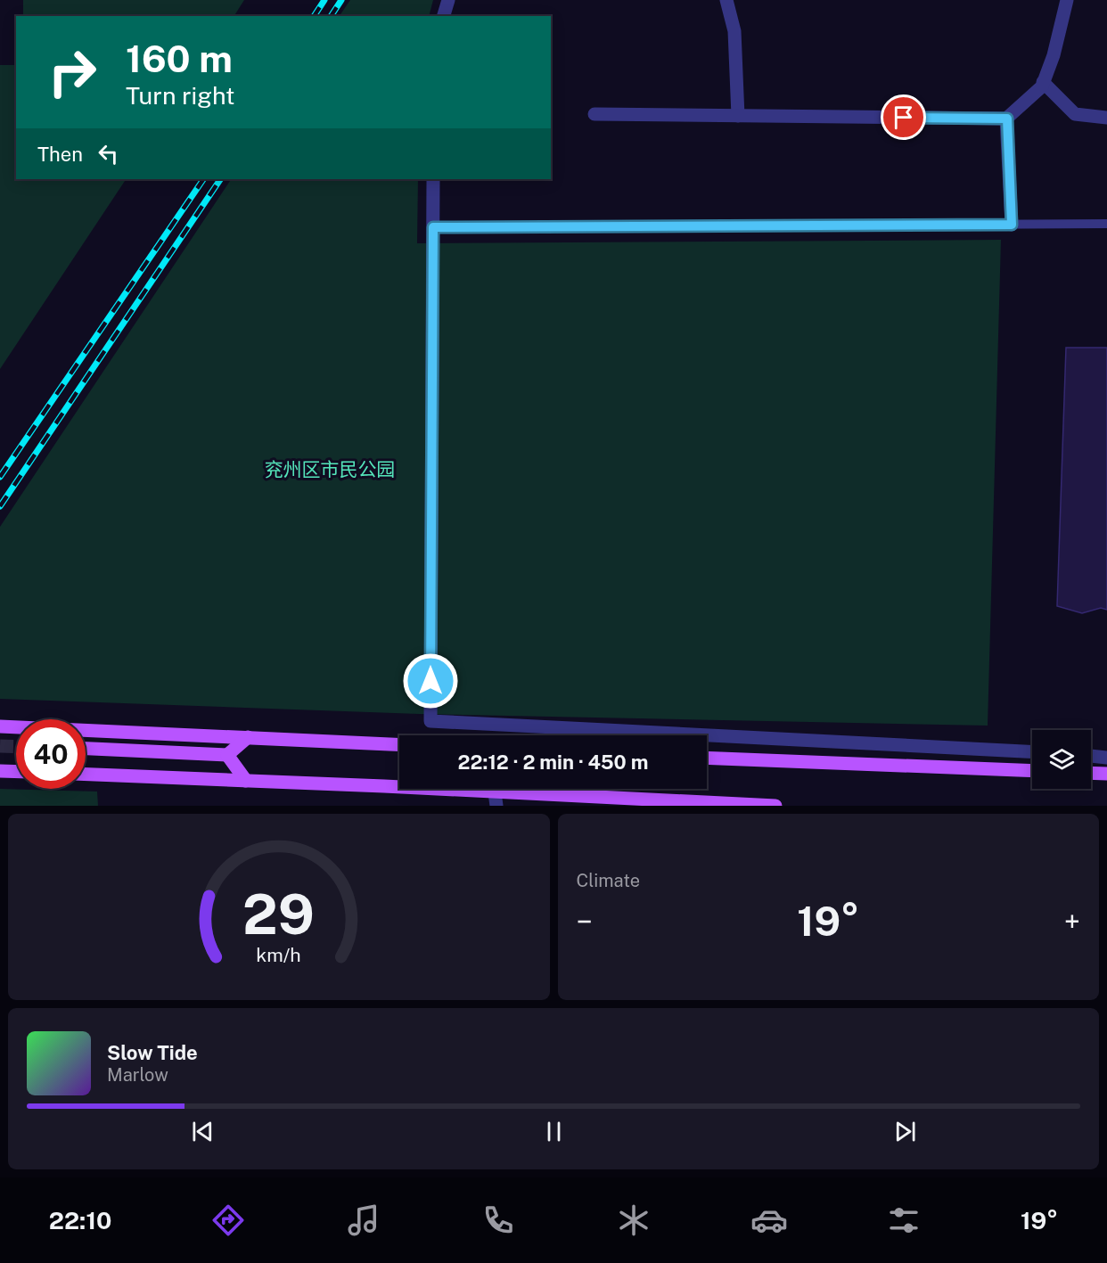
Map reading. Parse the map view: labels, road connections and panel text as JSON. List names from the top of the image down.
{
  "parks": ["兖州区市民公园"],
  "page": {
    "turn": ["160 m", "Turn right"],
    "then": "Then",
    "limit": "40",
    "trip": "22:12 · 2 min · 450 m",
    "tile": "Climate",
    "heat": ["−", "19°", "+"],
    "song": ["Slow Tide", "Marlow"],
    "tabs": ["22:10", "19°"],
    "gauge": ["29", "km/h"]
  }
}
